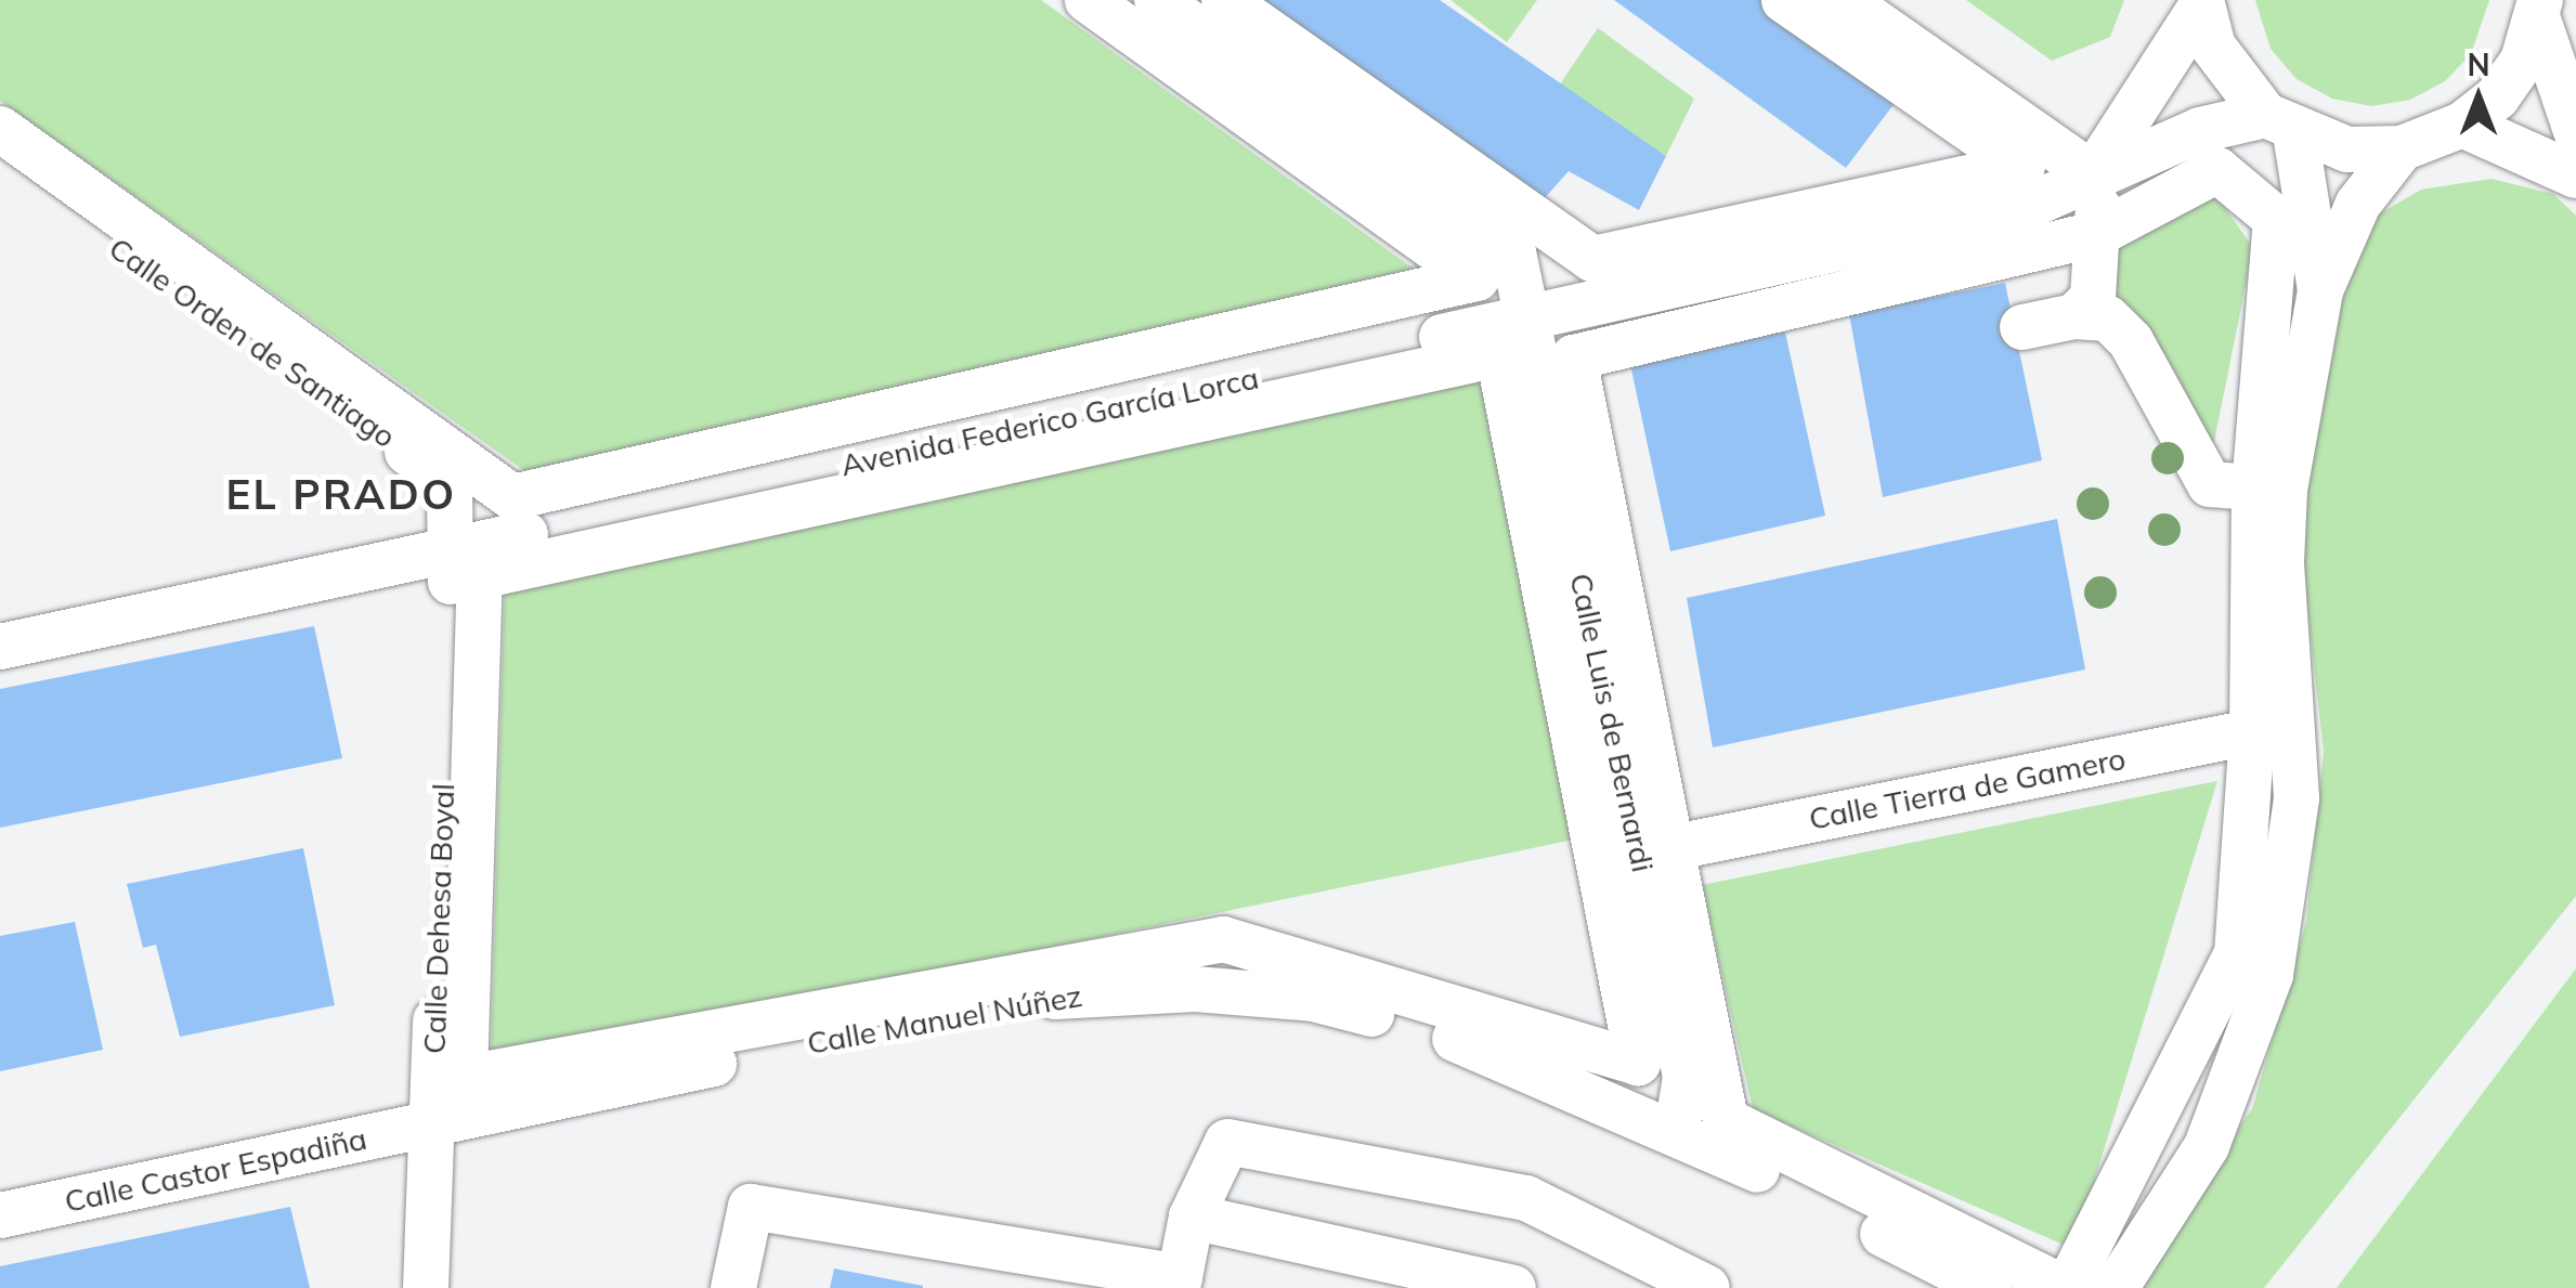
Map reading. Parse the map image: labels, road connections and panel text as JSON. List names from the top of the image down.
{
  "streets": {
    "street": [
      "Calle Orden de Santiago",
      "Avenida Federico García Lorca",
      "Calle Luis de Bernardi",
      "Calle Tierra de Gamero",
      "Calle Dehesa Boyal",
      "Calle Manuel Núñez",
      "Calle Castor Espadiña"
    ]
  },
  "crossings": [
    ["Calle Orden de Santiago", "Avenida Federico García Lorca"],
    ["Calle Orden de Santiago", "Calle Dehesa Boyal"],
    ["Avenida Federico García Lorca", "Calle Luis de Bernardi"],
    ["Avenida Federico García Lorca", "Calle Dehesa Boyal"],
    ["Calle Luis de Bernardi", "Calle Tierra de Gamero"],
    ["Calle Luis de Bernardi", "Calle Manuel Núñez"],
    ["Calle Dehesa Boyal", "Calle Manuel Núñez"],
    ["Calle Dehesa Boyal", "Calle Castor Espadiña"],
    ["Calle Manuel Núñez", "Calle Castor Espadiña"]
  ],
  "districts": ["EL PRADO"],
  "north": "top"
}
